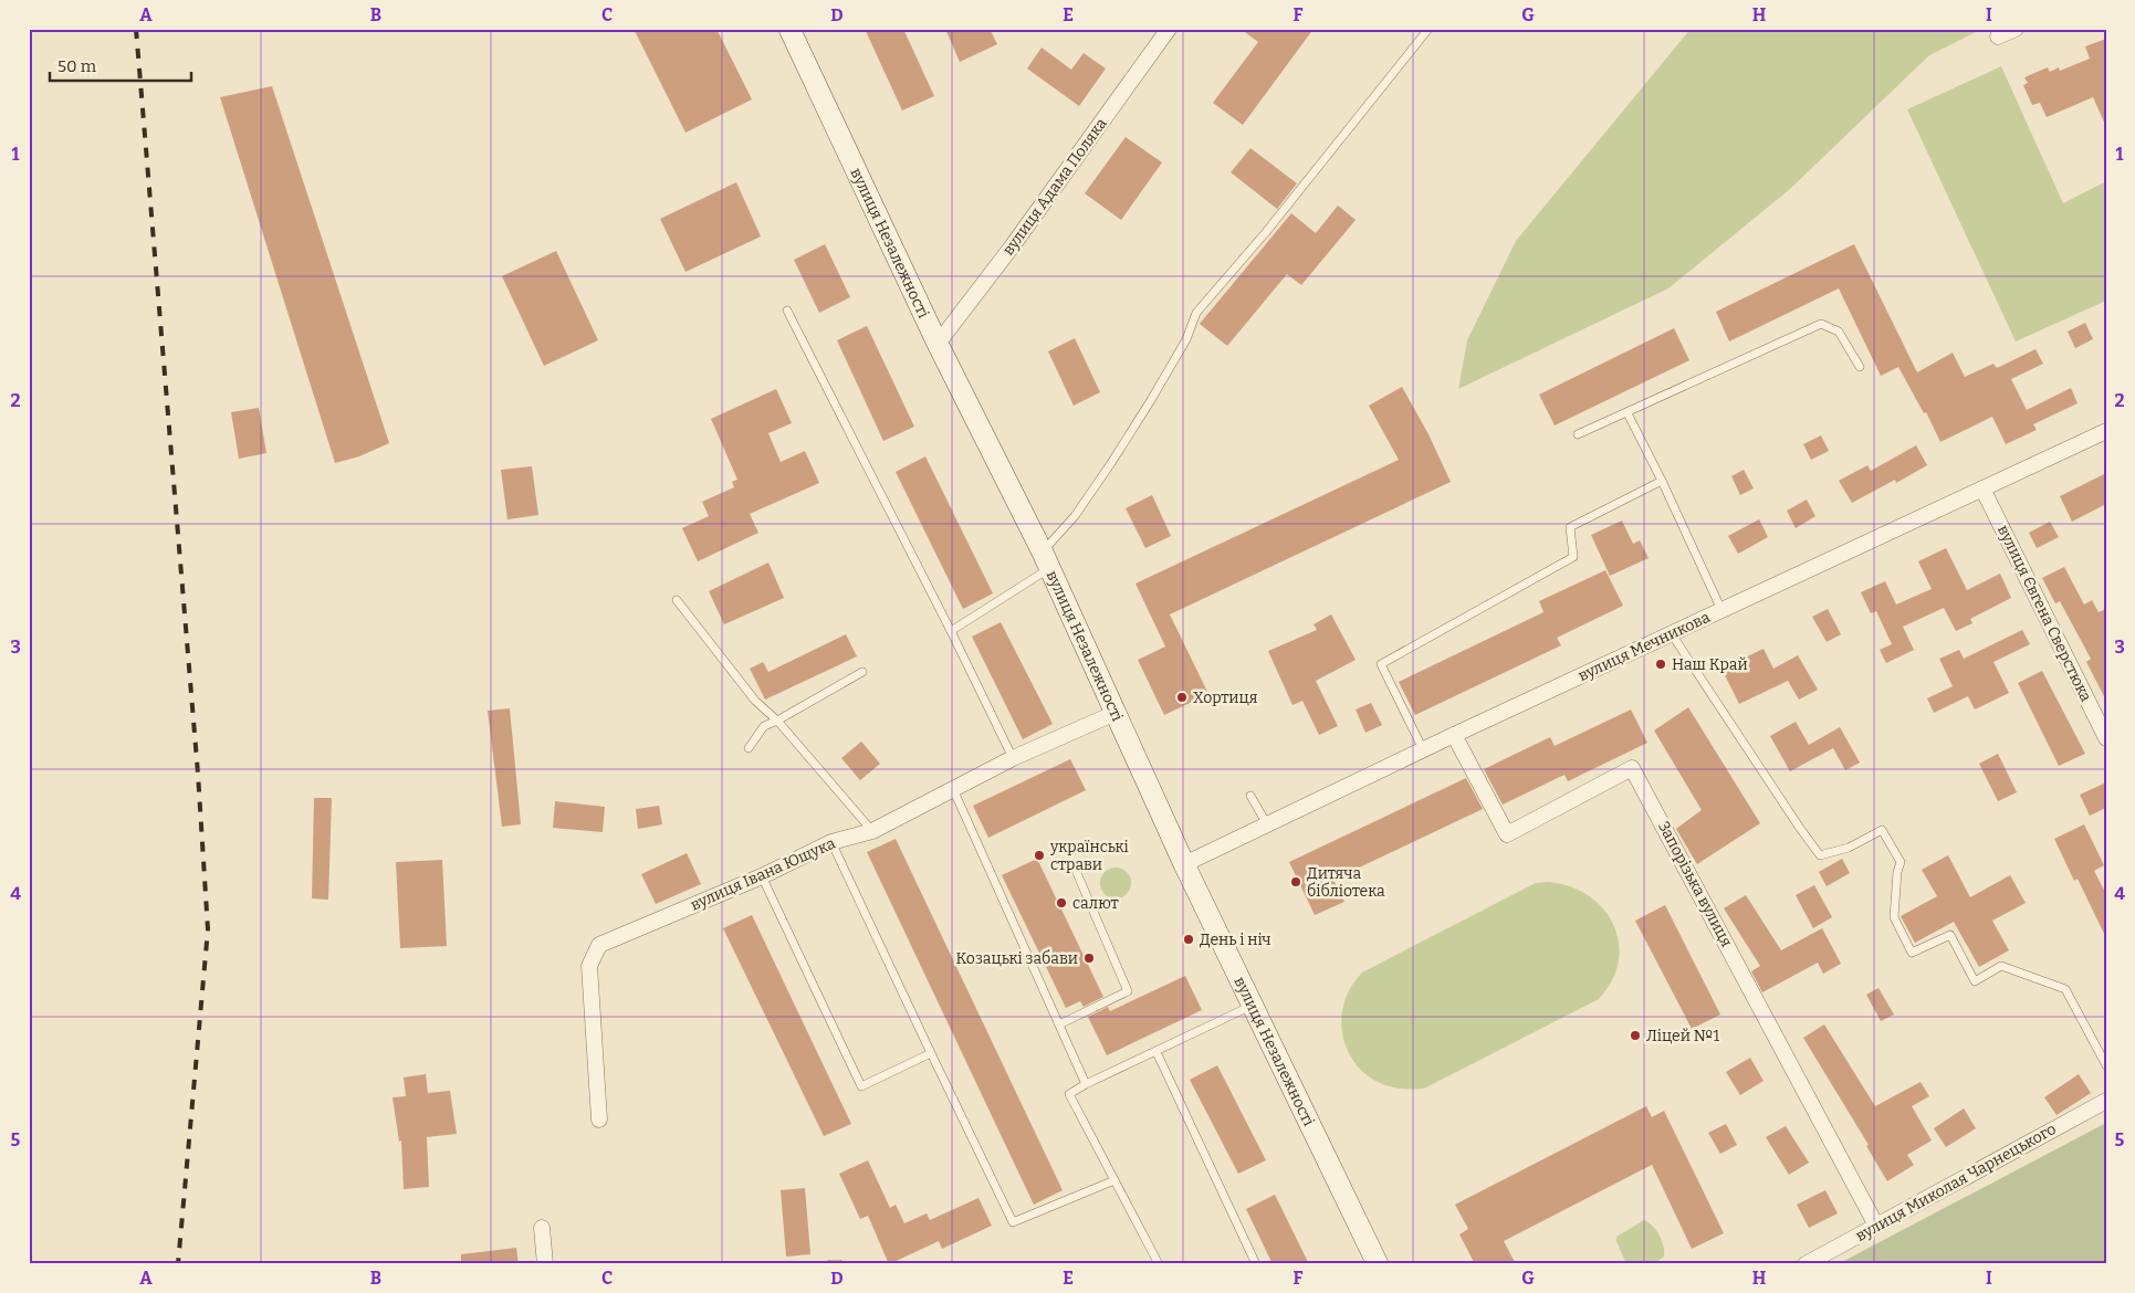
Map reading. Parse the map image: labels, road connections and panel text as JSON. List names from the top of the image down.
{
  "streets": {
    "main road": ["вулиця Незалежності"],
    "street": [
      "вулиця Адама Поляка",
      "вулиця Євгена Сверстюка",
      "вулиця Мечникова",
      "вулиця Івана Ющука",
      "Запорізька вулиця",
      "вулиця Миколая Чарнецького"
    ]
  },
  "crossings": [
    ["вулиця Адама Поляка", "вулиця Незалежності"],
    ["вулиця Незалежності", "вулиця Мечникова"],
    ["вулиця Незалежності", "вулиця Івана Ющука"],
    ["вулиця Євгена Сверстюка", "вулиця Мечникова"],
    ["вулиця Мечникова", "Запорізька вулиця"],
    ["Запорізька вулиця", "вулиця Миколая Чарнецького"]
  ],
  "places": [
    "Наш Край",
    "Хортиця",
    "українські страви",
    "Дитяча бібліотека",
    "салют",
    "День і ніч",
    "Козацькі забави",
    "Ліцей №1"
  ],
  "scale_bar": "50 m",
  "grid": {
    "columns": [
      "A",
      "B",
      "C",
      "D",
      "E",
      "F",
      "G",
      "H",
      "I"
    ],
    "rows": [
      "1",
      "2",
      "3",
      "4",
      "5"
    ]
  }
}
